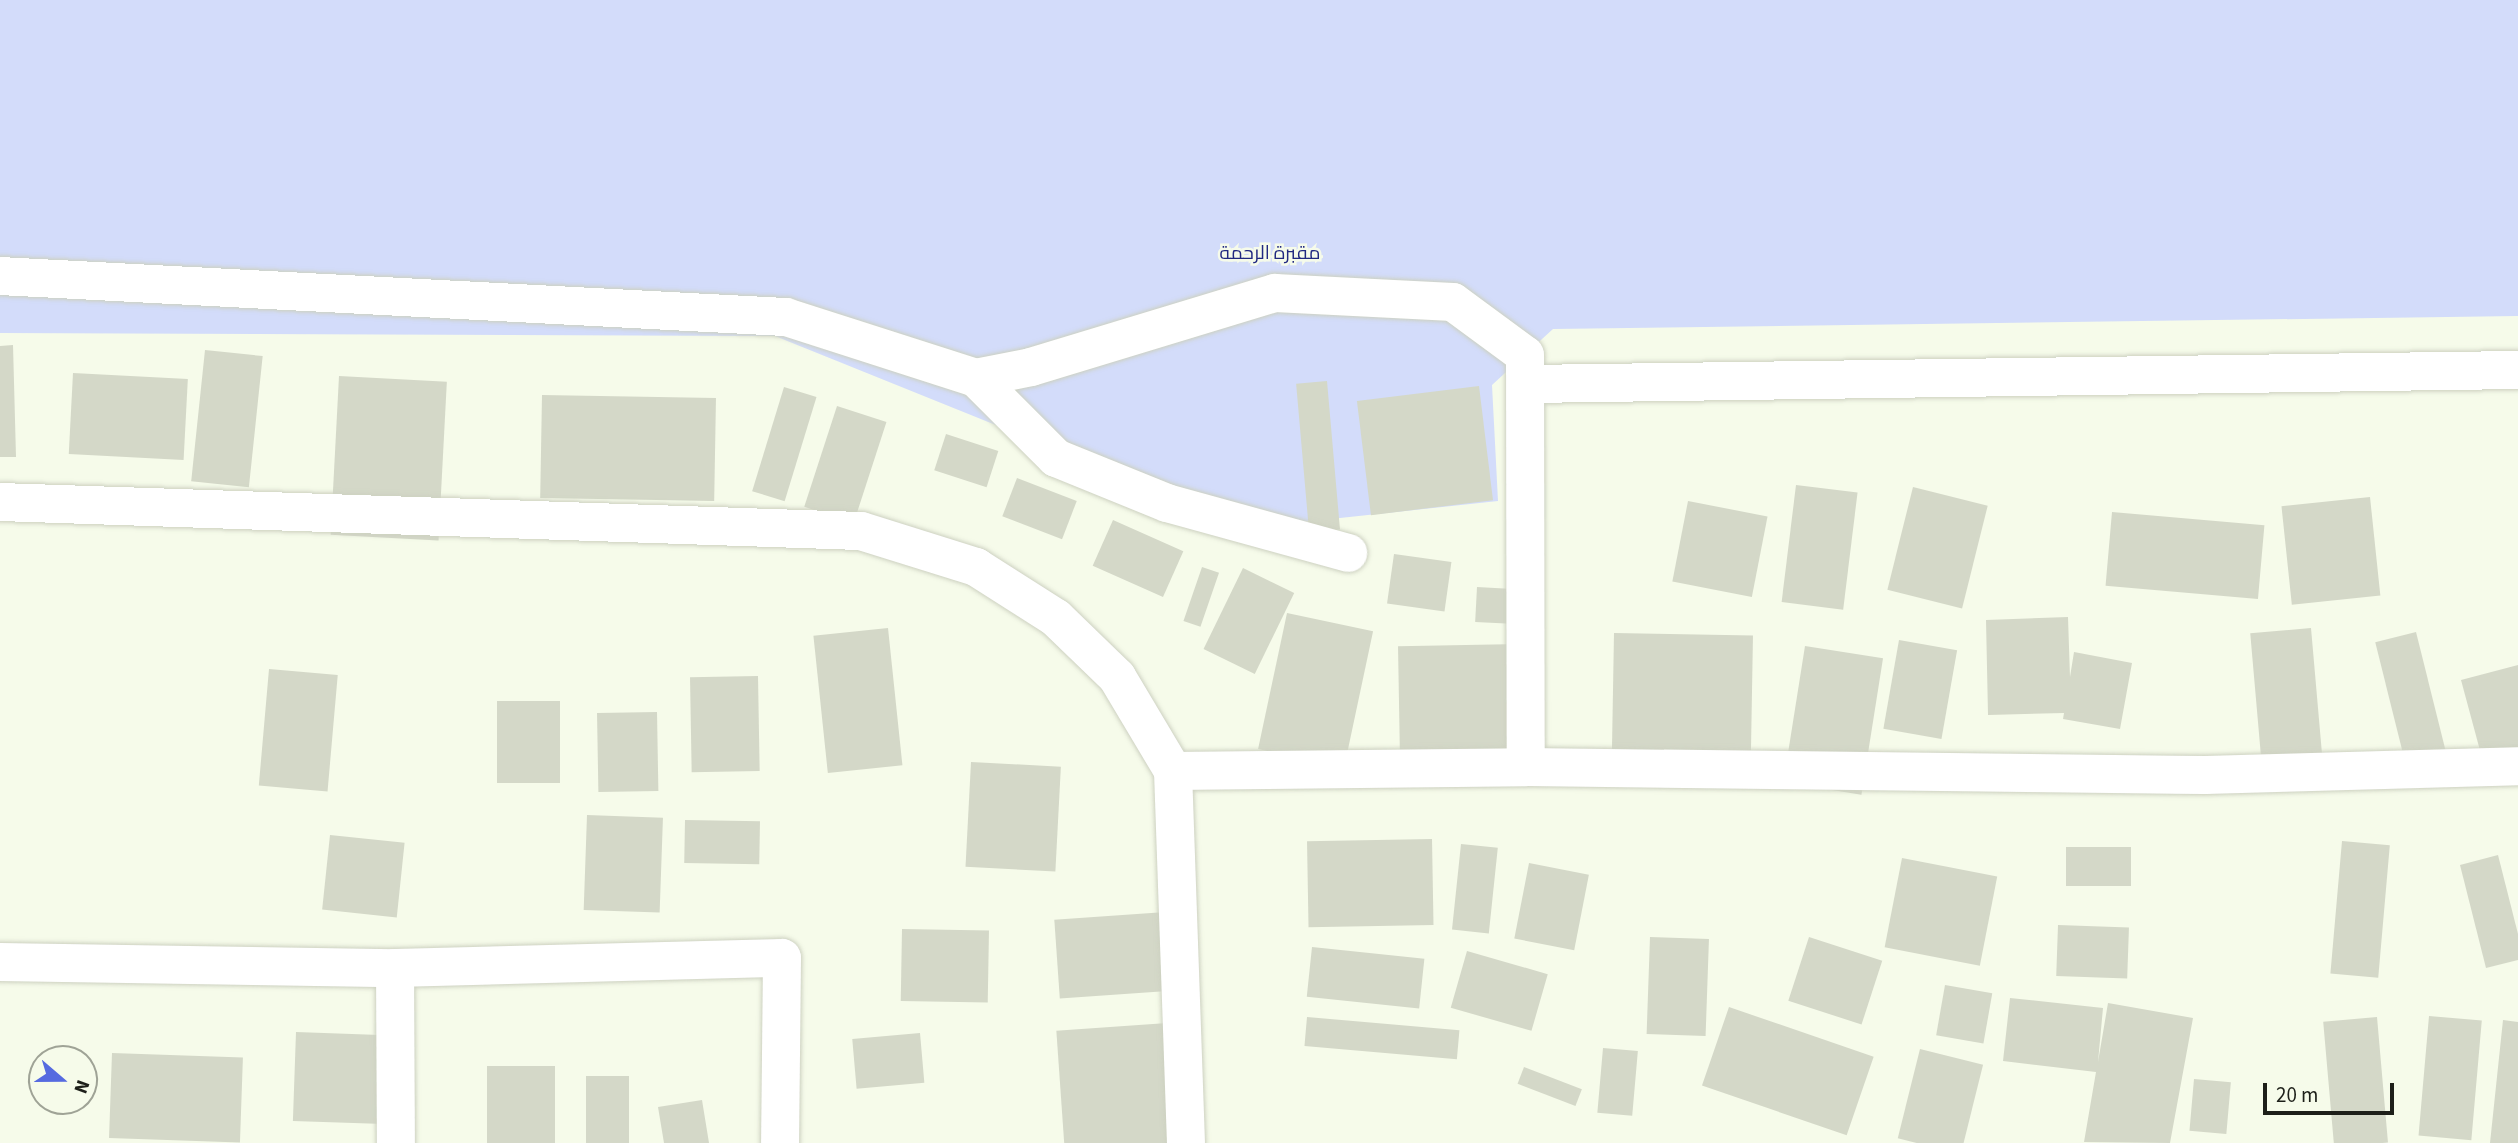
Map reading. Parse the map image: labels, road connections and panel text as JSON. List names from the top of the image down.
{
  "parks": ["مقبرة الرحمة"],
  "scale_bar": "20 m",
  "north": "right"
}
